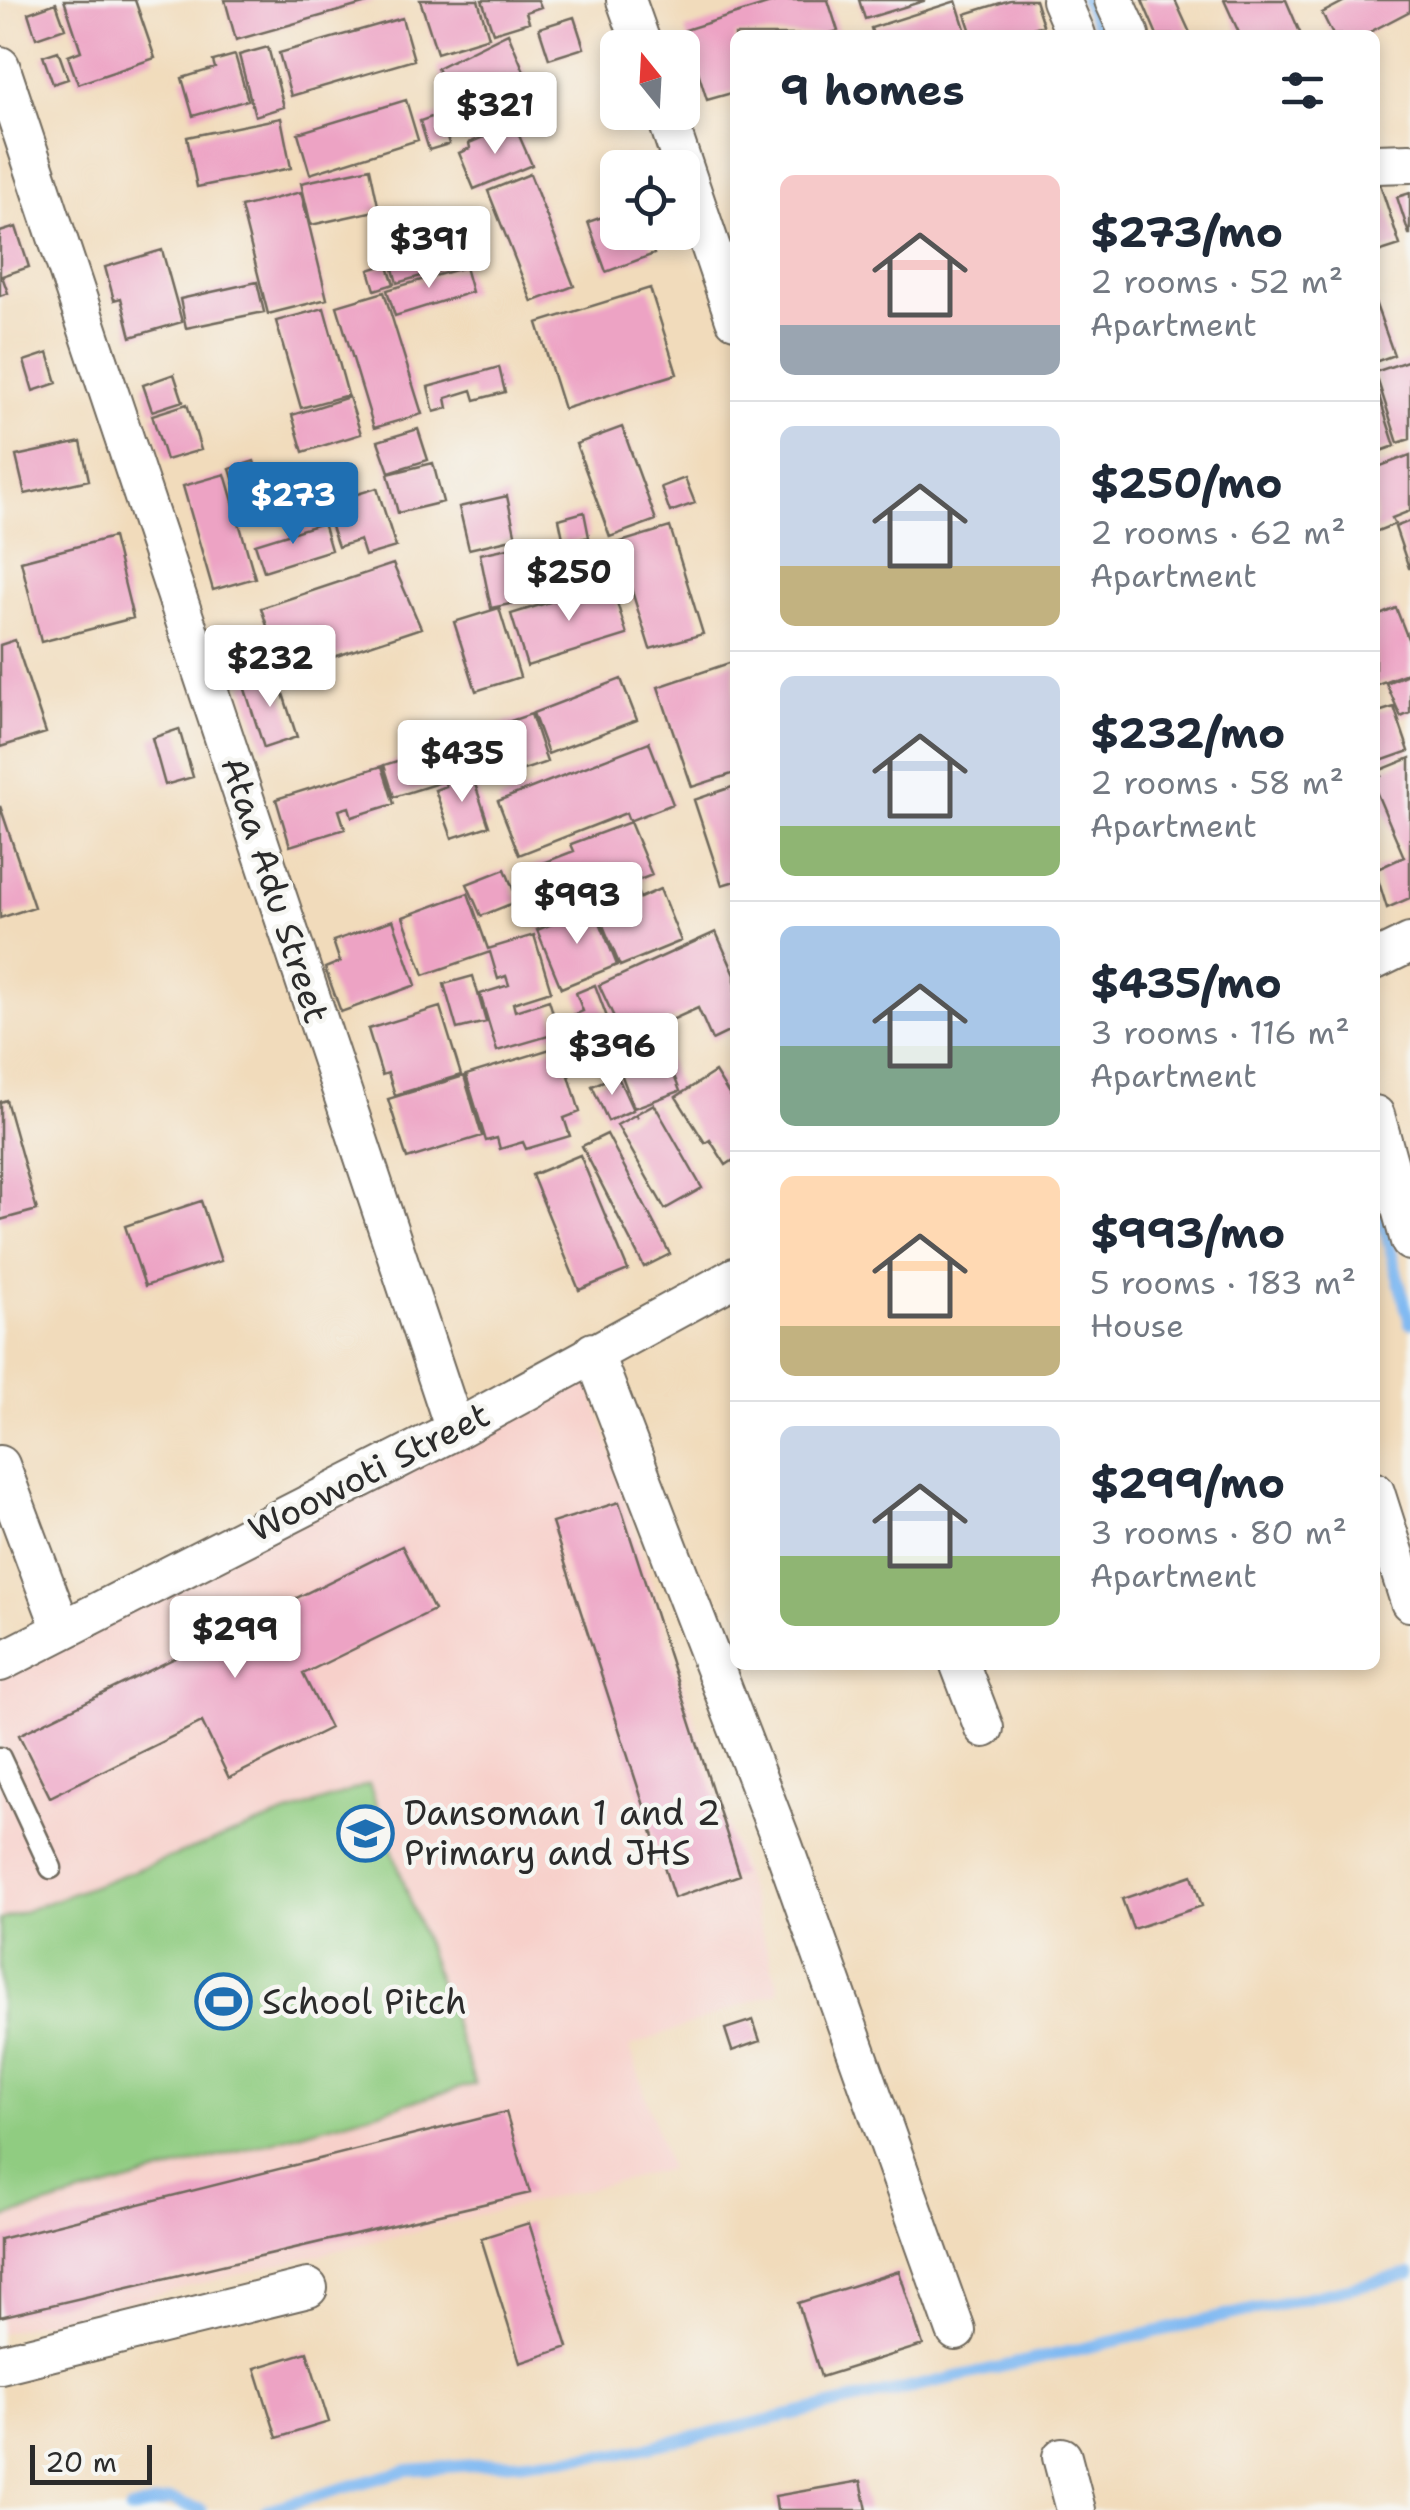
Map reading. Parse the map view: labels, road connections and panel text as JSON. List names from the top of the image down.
{
  "streets": {
    "street": ["Ataa Adu Street", "Woowoti Street"]
  },
  "crossings": [
    ["Ataa Adu Street", "Woowoti Street"]
  ],
  "places": {
    "school or university": ["Dansoman 1 and 2 Primary and JHS"],
    "sports": ["School Pitch"]
  },
  "scale_bar": "20 m",
  "north": "top",
  "page": {
    "heading": "9 homes",
    "price": [
      "$321",
      "$391",
      "$273",
      "$250",
      "$232",
      "$435",
      "$993",
      "$396",
      "$299"
    ],
    "list": [
      {
        "name": "$273/mo",
        "note": "2 rooms · 52 m² · Apartment"
      },
      {
        "name": "$250/mo",
        "note": "2 rooms · 62 m² · Apartment"
      },
      {
        "name": "$232/mo",
        "note": "2 rooms · 58 m² · Apartment"
      },
      {
        "name": "$435/mo",
        "note": "3 rooms · 116 m² · Apartment"
      },
      {
        "name": "$993/mo",
        "note": "5 rooms · 183 m² · House"
      },
      {
        "name": "$299/mo",
        "note": "3 rooms · 80 m² · Apartment"
      }
    ],
    "scale": "20 m"
  }
}
